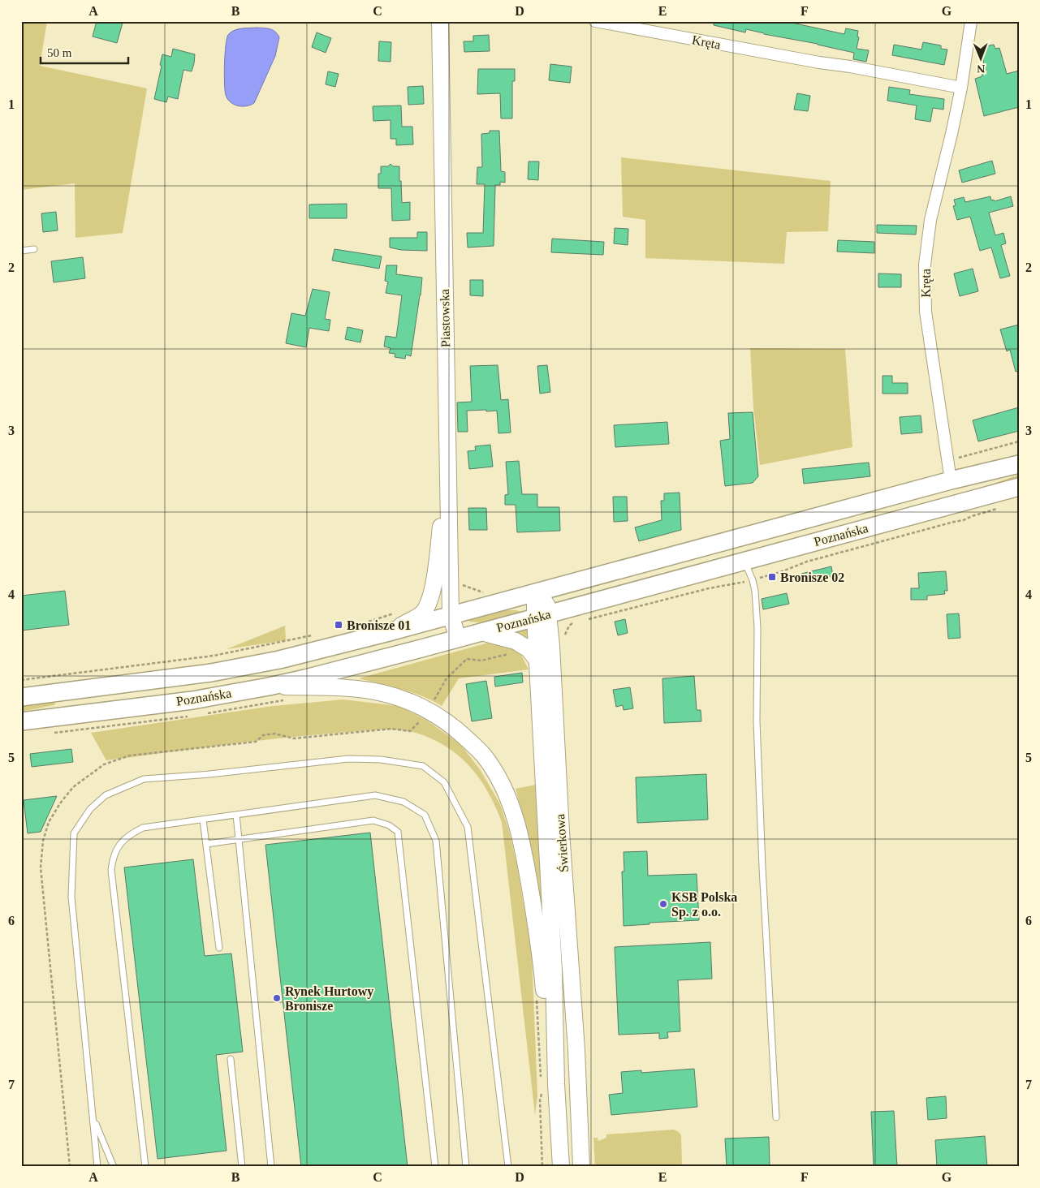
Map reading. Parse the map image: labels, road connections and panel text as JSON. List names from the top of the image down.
{
  "streets": {
    "main road": ["Poznańska"],
    "street": ["Kręta", "Piastowska", "Świerkowa"]
  },
  "crossings": [
    ["Kręta", "Poznańska"],
    ["Piastowska", "Poznańska"],
    ["Poznańska", "Świerkowa"]
  ],
  "places": {
    "transit": ["Bronisze 02", "Bronisze 01"],
    "other": ["KSB Polska Sp. z o.o.", "Rynek Hurtowy Bronisze"]
  },
  "scale_bar": "50 m",
  "north": "bottom",
  "grid": {
    "columns": [
      "A",
      "B",
      "C",
      "D",
      "E",
      "F",
      "G"
    ],
    "rows": [
      "1",
      "2",
      "3",
      "4",
      "5",
      "6",
      "7"
    ]
  }
}
